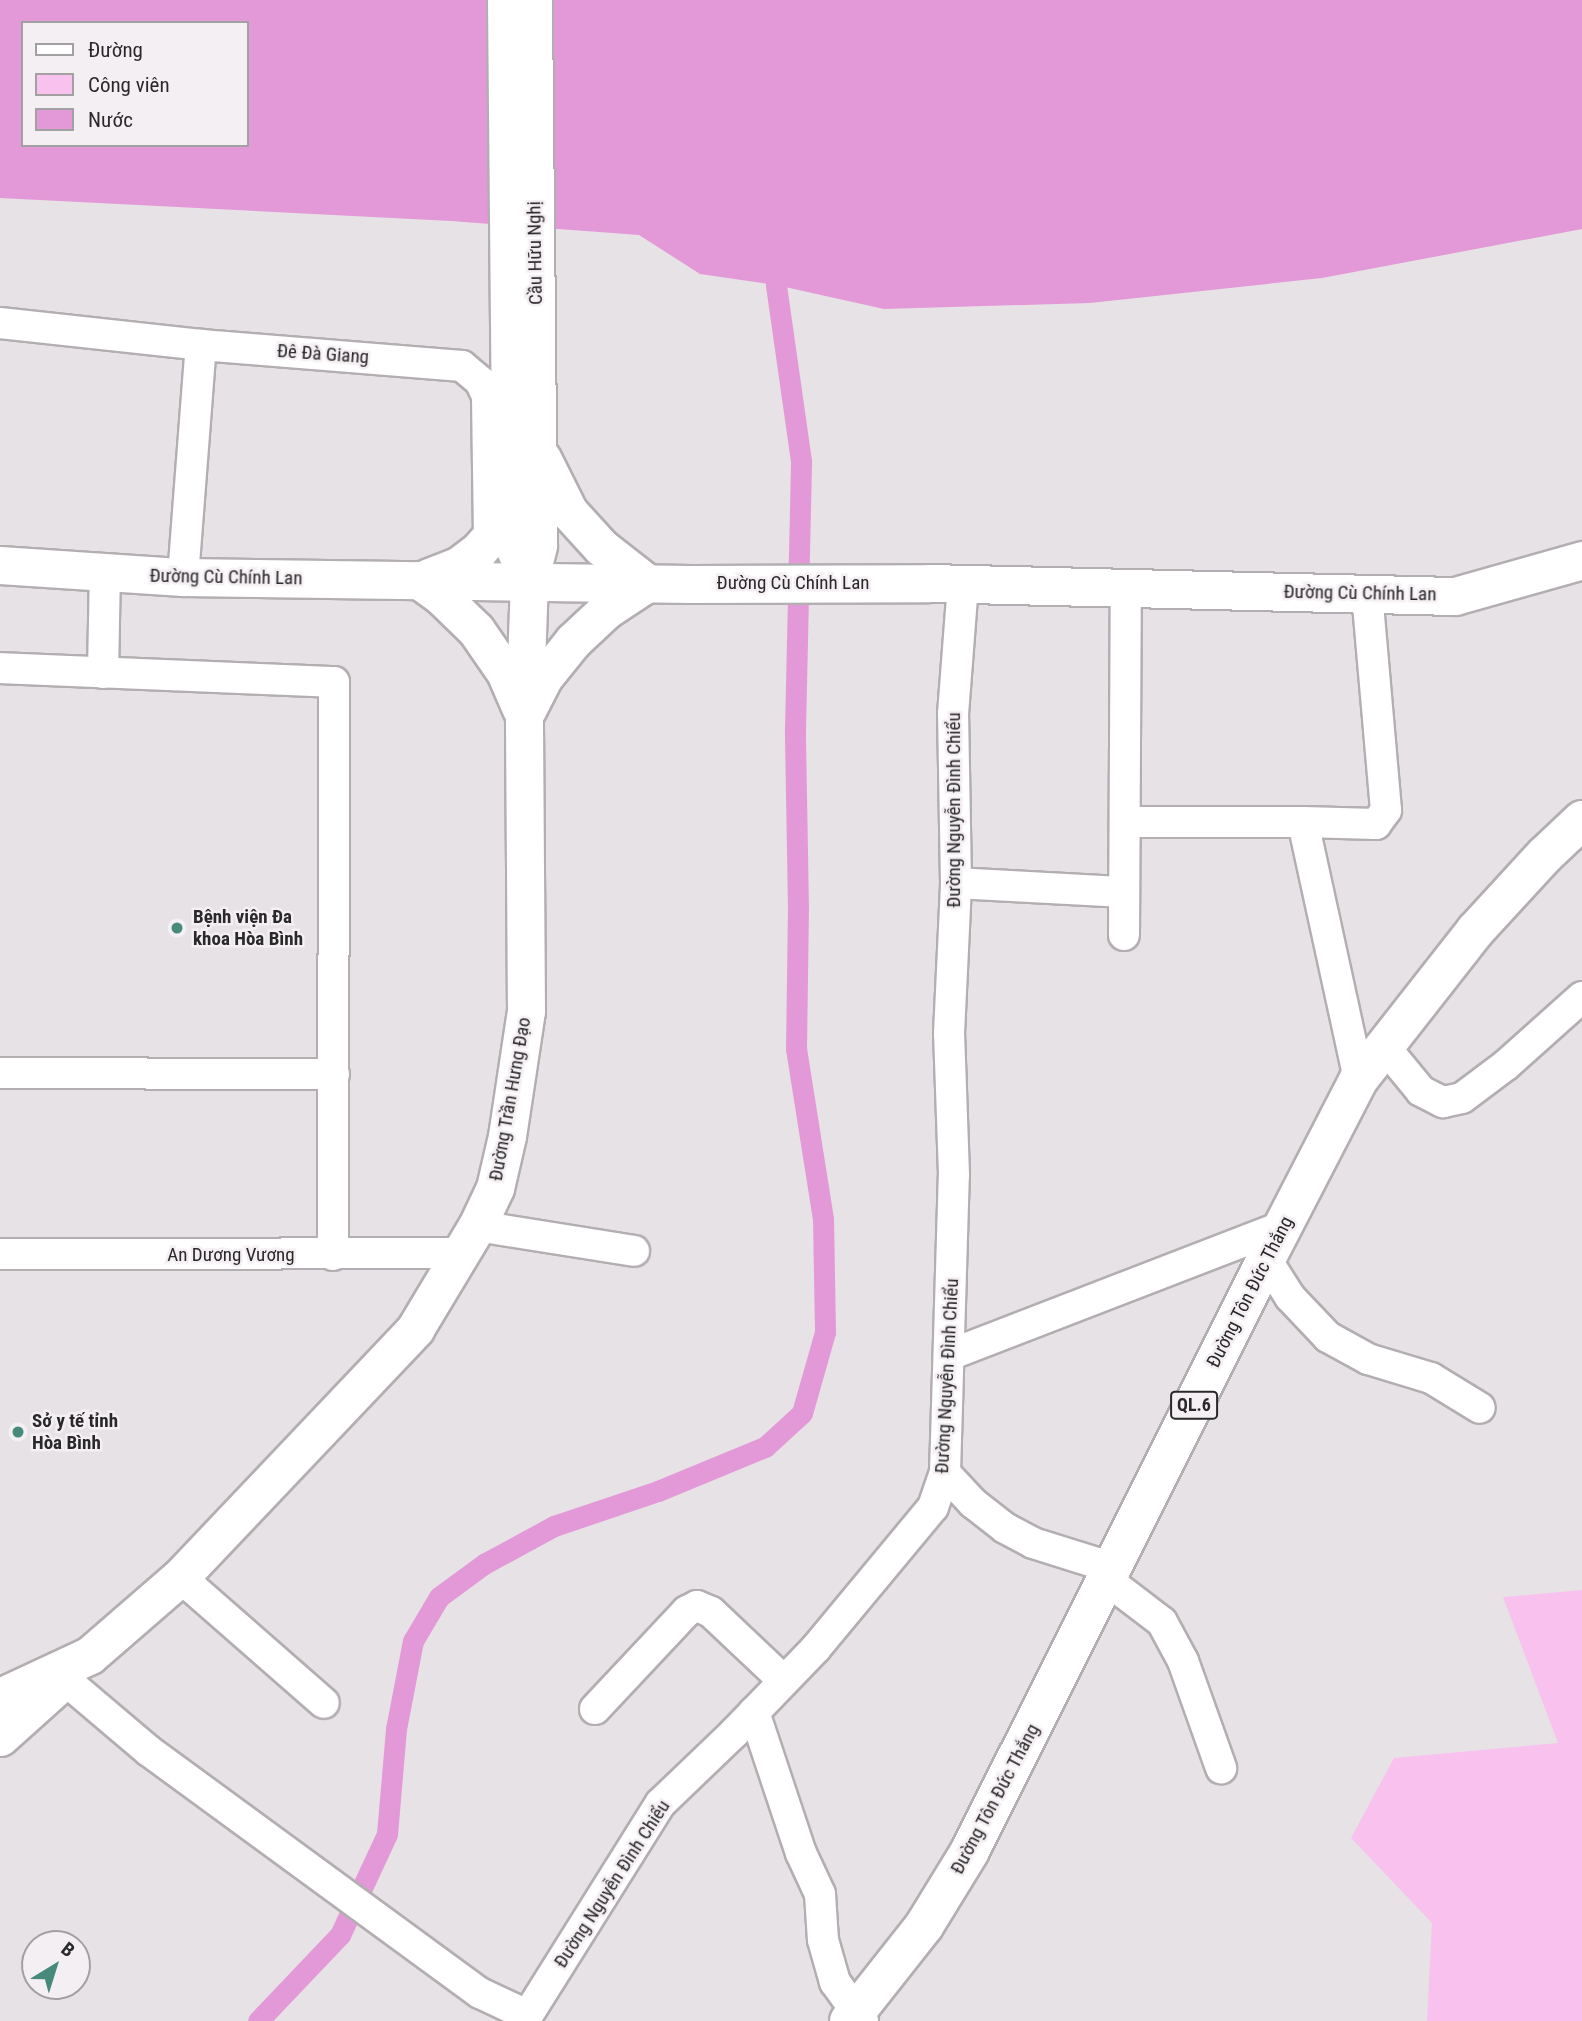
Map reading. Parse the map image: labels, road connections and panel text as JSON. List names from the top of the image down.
{
  "streets": {
    "highway": ["Đường Tôn Đức Thắng", "QL.6"],
    "main road": ["Cầu Hữu Nghị", "Đường Cù Chính Lan", "Đường Trần Hưng Đạo"],
    "street": ["Đê Đà Giang", "Đường Nguyễn Đình Chiểu", "An Dương Vương"]
  },
  "crossings": [
    ["Đường Cù Chính Lan", "Đường Nguyễn Đình Chiểu"],
    ["Đường Cù Chính Lan", "Đường Trần Hưng Đạo"],
    ["Đường Trần Hưng Đạo", "An Dương Vương"]
  ],
  "places": ["Bệnh viện Đa khoa Hòa Bình", "Sở y tế tỉnh Hòa Bình"],
  "legend": ["Đường", "Công viên", "Nước"],
  "north": "top right"
}
